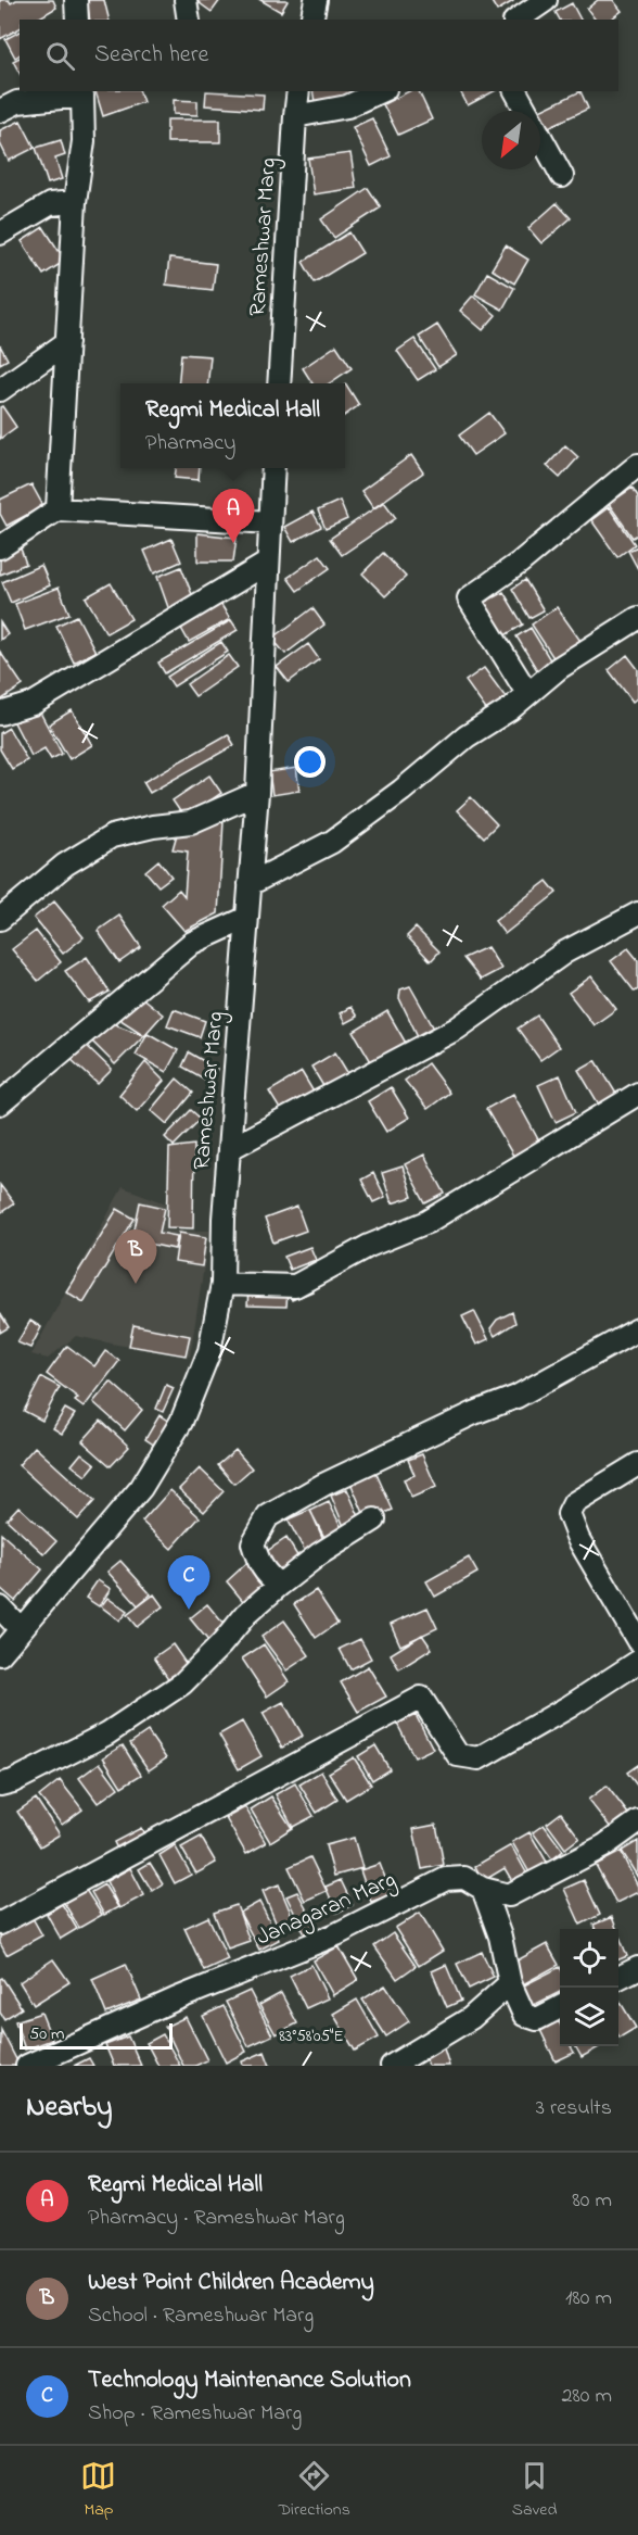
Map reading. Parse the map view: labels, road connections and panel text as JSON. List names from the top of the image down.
{
  "streets": {
    "street": ["Rameshwar Marg", "Janagaran Marg"]
  },
  "scale_bar": "50 m",
  "north": "bottom left",
  "page": {
    "search": "Search here",
    "popup": ["Regmi Medical Hall", "Pharmacy"],
    "pins": ["A", "B", "C"],
    "scale": "50 m",
    "heading": ["Nearby", "3 results"],
    "list": [
      {
        "mark": "A",
        "name": "Regmi Medical Hall",
        "note": "Pharmacy · Rameshwar Marg",
        "value": "80 m"
      },
      {
        "mark": "B",
        "name": "West Point Children Academy",
        "note": "School · Rameshwar Marg",
        "value": "180 m"
      },
      {
        "mark": "C",
        "name": "Technology Maintenance Solution",
        "note": "Shop · Rameshwar Marg",
        "value": "280 m"
      }
    ],
    "nav": ["Map", "Directions", "Saved"]
  },
  "coordinates": ["83°58'05\"E"]
}
